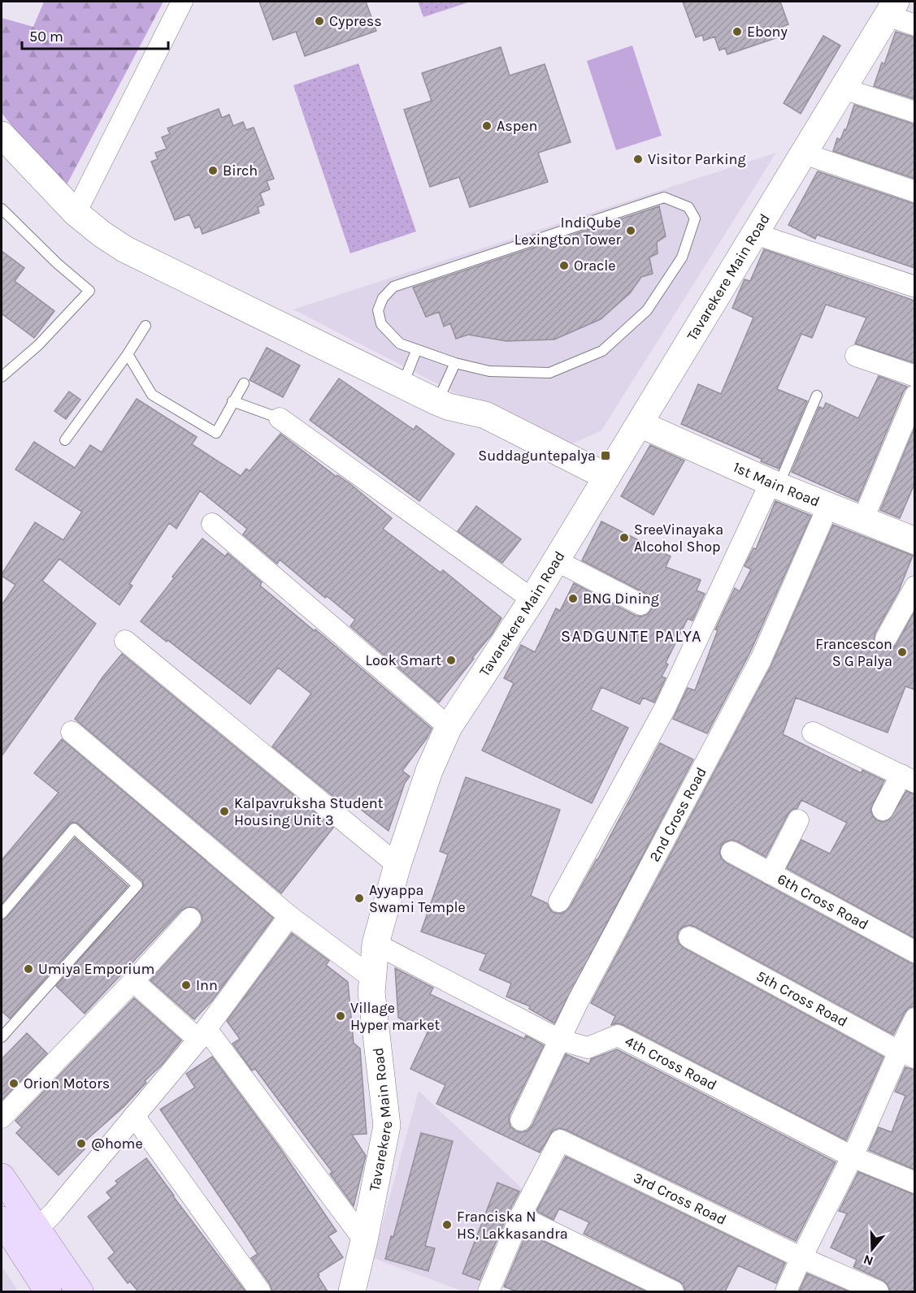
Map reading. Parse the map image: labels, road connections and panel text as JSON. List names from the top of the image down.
{
  "streets": {
    "main road": ["Tavarekere Main Road", "1st Main Road"],
    "street": [
      "2nd Cross Road",
      "6th Cross Road",
      "5th Cross Road",
      "4th Cross Road",
      "3rd Cross Road"
    ]
  },
  "crossings": [
    ["Tavarekere Main Road", "1st Main Road"],
    ["Tavarekere Main Road", "4th Cross Road"],
    ["1st Main Road", "2nd Cross Road"],
    ["2nd Cross Road", "4th Cross Road"]
  ],
  "districts": ["SADGUNTE PALYA"],
  "places": {
    "other": [
      "Cypress",
      "Ebony",
      "Aspen",
      "Visitor Parking",
      "Birch",
      "IndiQube Lexington Tower",
      "Oracle",
      "SreeVinayaka Alcohol Shop",
      "BNG Dining",
      "Francescon S G Palya",
      "Look Smart",
      "Kalpavruksha Student Housing Unit 3",
      "Ayyappa Swami Temple",
      "Umiya Emporium",
      "Inn",
      "Village Hyper market",
      "Orion Motors",
      "@home",
      "Franciska N HS, Lakkasandra"
    ],
    "transit": ["Suddaguntepalya"]
  },
  "scale_bar": "50 m",
  "north": "bottom"
}
